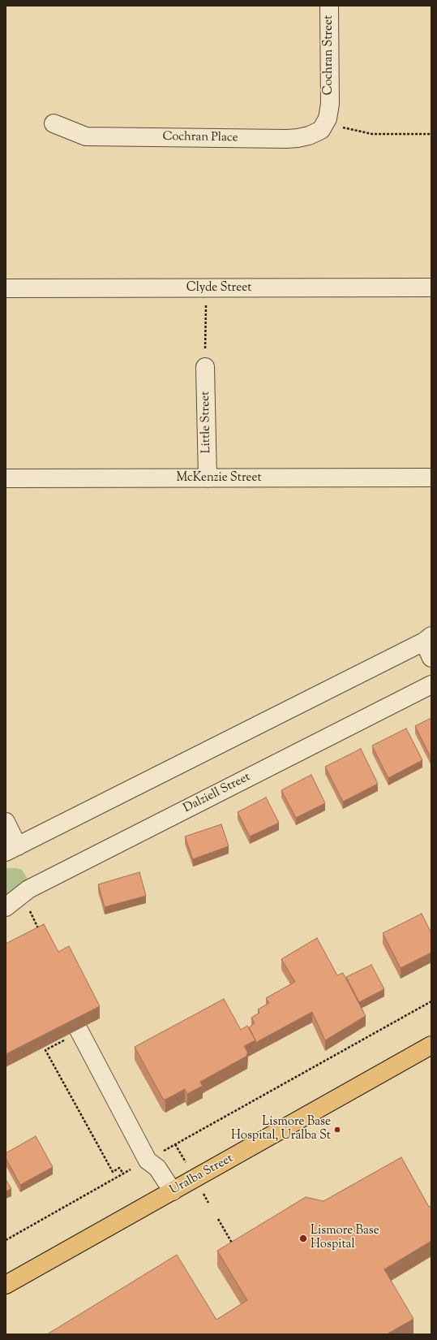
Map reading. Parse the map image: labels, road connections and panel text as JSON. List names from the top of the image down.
{
  "streets": {
    "main road": ["Uralba Street"],
    "street": [
      "Cochran Street",
      "Cochran Place",
      "Clyde Street",
      "Little Street",
      "McKenzie Street",
      "Dalziell Street"
    ]
  },
  "crossings": [
    ["Cochran Street", "Cochran Place"],
    ["Little Street", "McKenzie Street"]
  ],
  "places": ["Lismore Base Hospital, Uralba St", "Lismore Base Hospital"]
}
